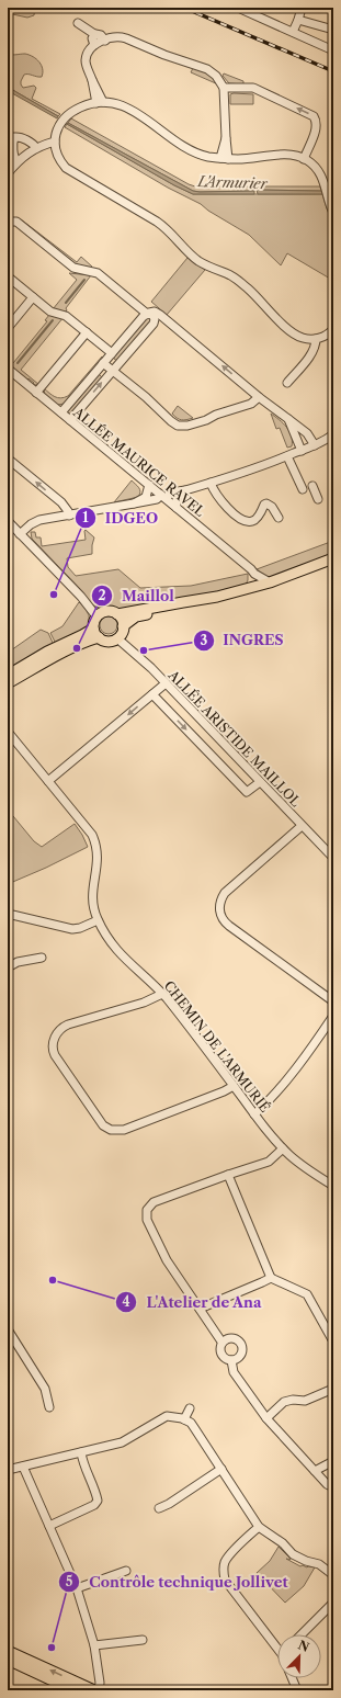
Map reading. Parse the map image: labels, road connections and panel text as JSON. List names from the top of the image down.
{
  "streets": {
    "street": ["ALLÉE MAURICE RAVEL", "ALLÉE ARISTIDE MAILLOL", "CHEMIN DE L'ARMURIÉ"]
  },
  "water": ["L'Armurier"],
  "places": [
    "IDGEO",
    "Maillol",
    "INGRES",
    "L'Atelier de Ana",
    "Contrôle technique Jollivet"
  ],
  "north": "top right"
}
